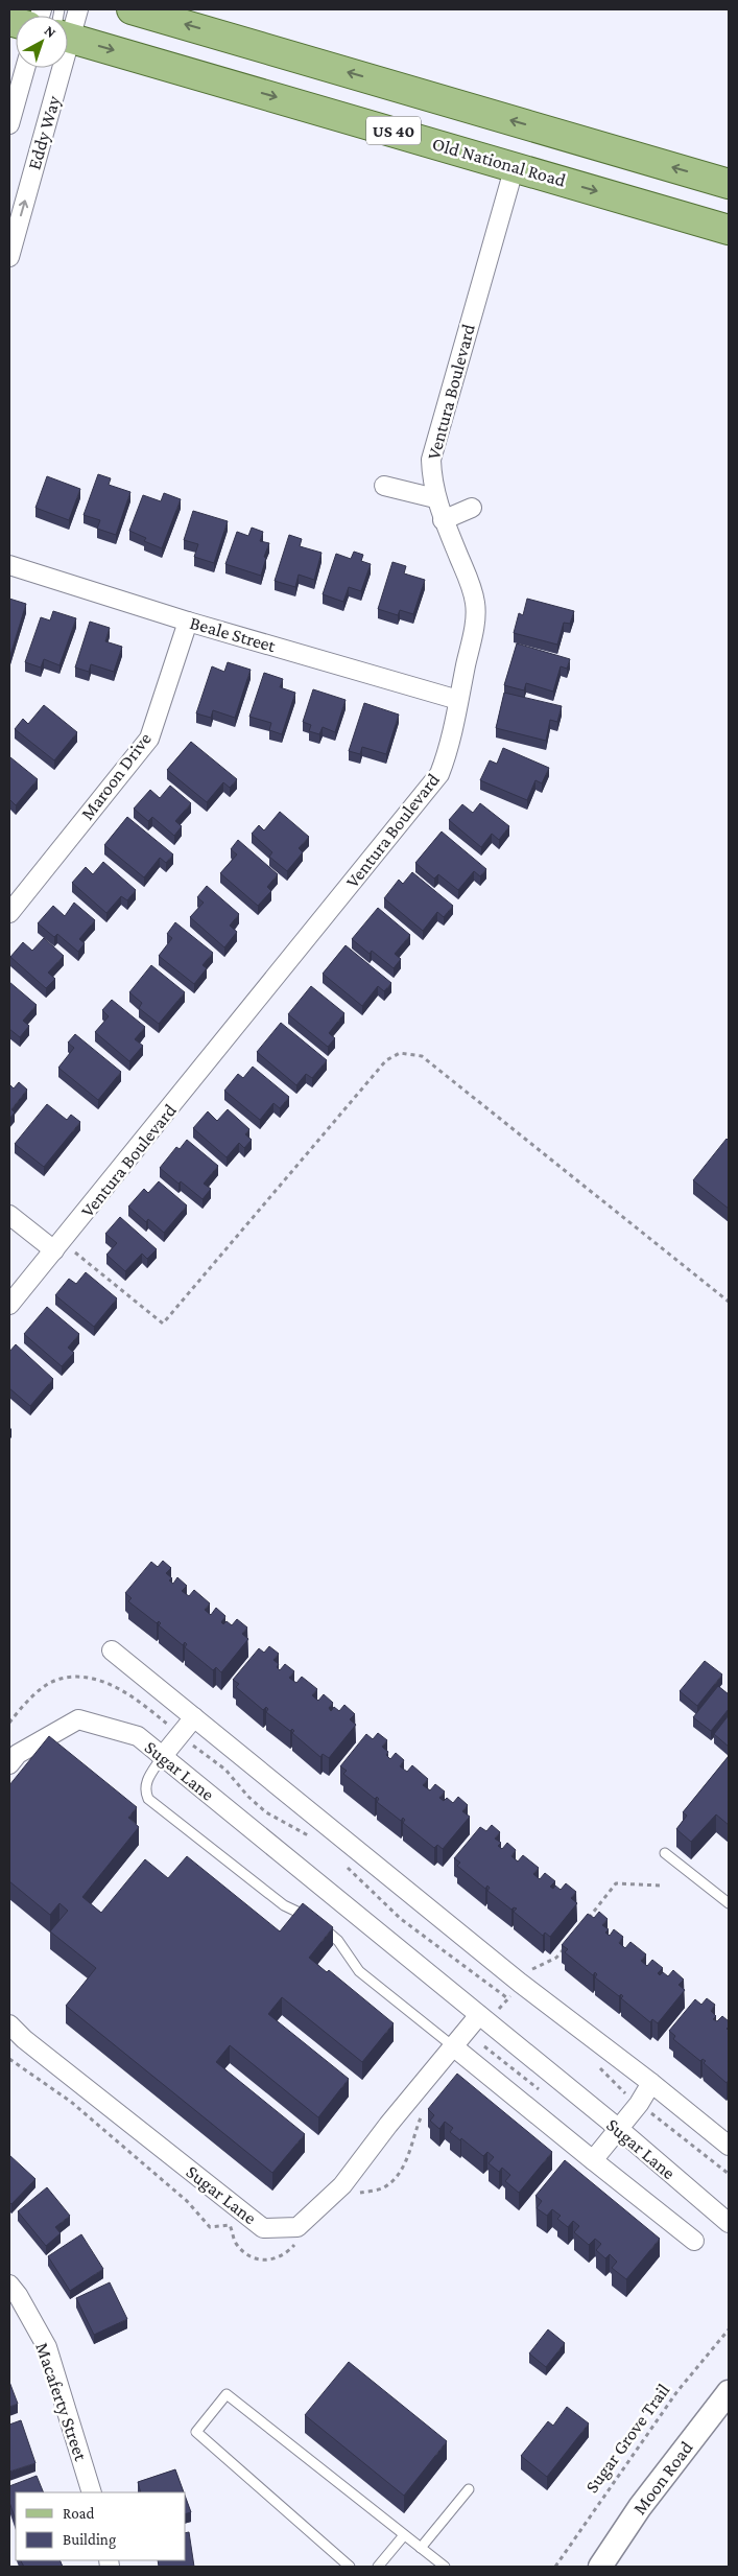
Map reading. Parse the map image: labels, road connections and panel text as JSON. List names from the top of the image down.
{
  "streets": {
    "main road": ["US 40", "Old National Road"],
    "street": [
      "Eddy Way",
      "Ventura Boulevard",
      "Beale Street",
      "Maroon Drive",
      "Sugar Lane",
      "Macaferty Street",
      "Moon Road"
    ],
    "path": ["Sugar Grove Trail"]
  },
  "crossings": [
    ["Old National Road", "Ventura Boulevard"],
    ["Ventura Boulevard", "Beale Street"],
    ["Beale Street", "Maroon Drive"]
  ],
  "legend": ["Road", "Building"],
  "north": "top right"
}
